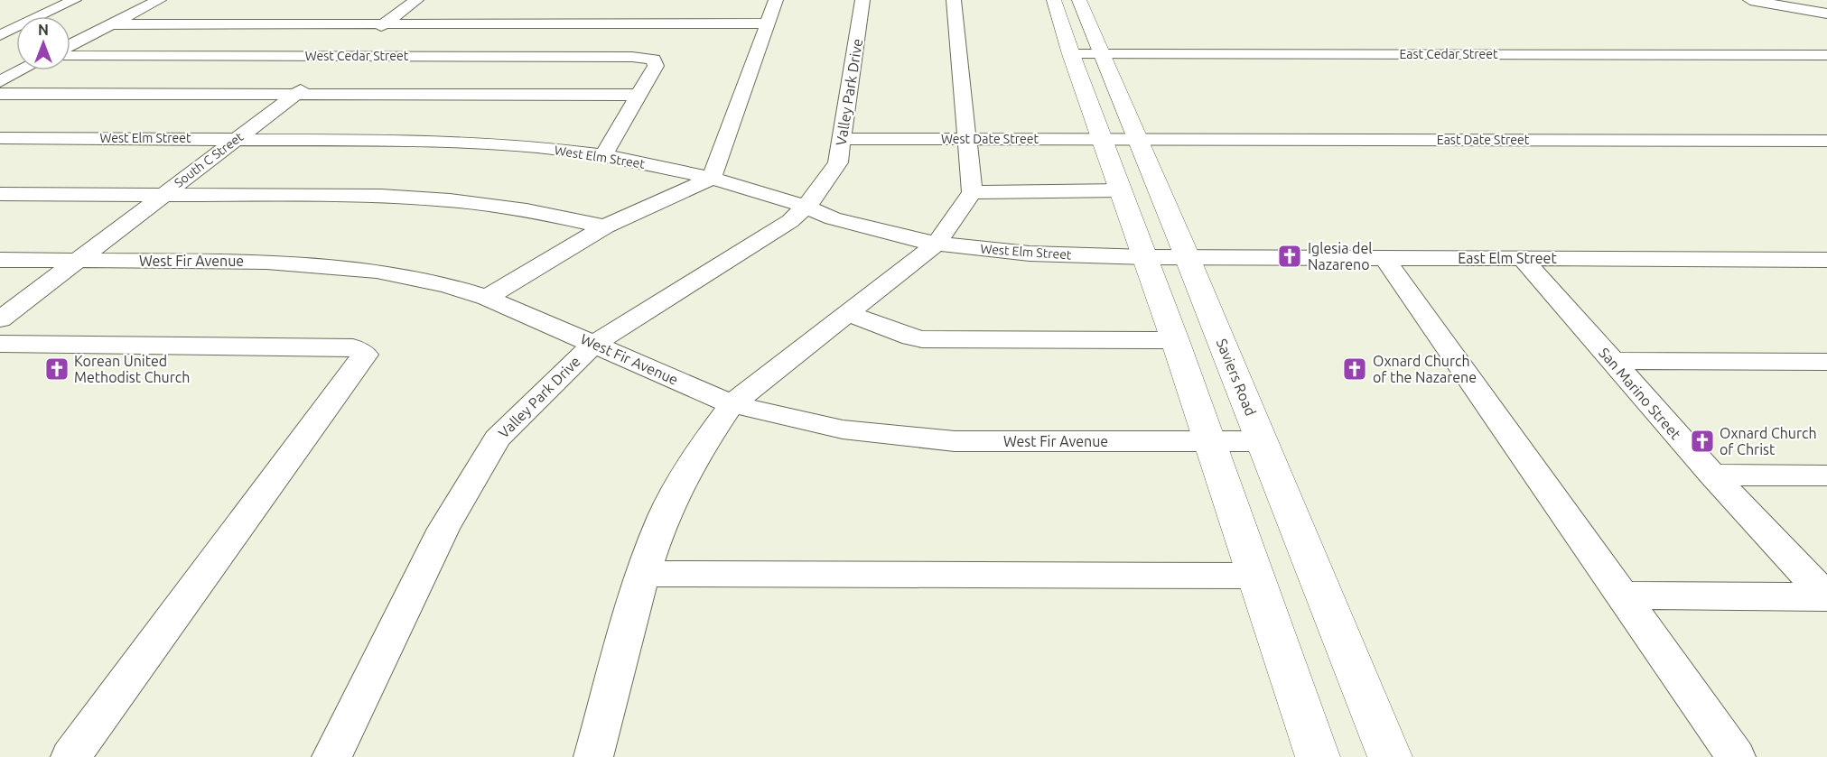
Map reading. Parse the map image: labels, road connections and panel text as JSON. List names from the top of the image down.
{
  "streets": {
    "main road": ["Saviers Road"],
    "street": [
      "East Cedar Street",
      "West Cedar Street",
      "Valley Park Drive",
      "West Elm Street",
      "West Date Street",
      "East Date Street",
      "South C Street",
      "East Elm Street",
      "West Fir Avenue",
      "San Marino Street"
    ]
  },
  "crossings": [
    ["East Cedar Street", "Saviers Road"],
    ["West Cedar Street", "South C Street"],
    ["Valley Park Drive", "West Elm Street"],
    ["Valley Park Drive", "West Date Street"],
    ["Valley Park Drive", "West Fir Avenue"],
    ["West Elm Street", "South C Street"],
    ["West Elm Street", "East Elm Street"],
    ["West Elm Street", "Saviers Road"],
    ["West Date Street", "East Date Street"],
    ["West Date Street", "Saviers Road"],
    ["East Date Street", "Saviers Road"],
    ["South C Street", "West Fir Avenue"],
    ["East Elm Street", "Saviers Road"],
    ["East Elm Street", "San Marino Street"],
    ["West Fir Avenue", "Saviers Road"]
  ],
  "places": {
    "church": [
      "Iglesia del Nazareno",
      "Korean United Methodist Church",
      "Oxnard Church of the Nazarene",
      "Oxnard Church of Christ"
    ]
  },
  "north": "top"
}
